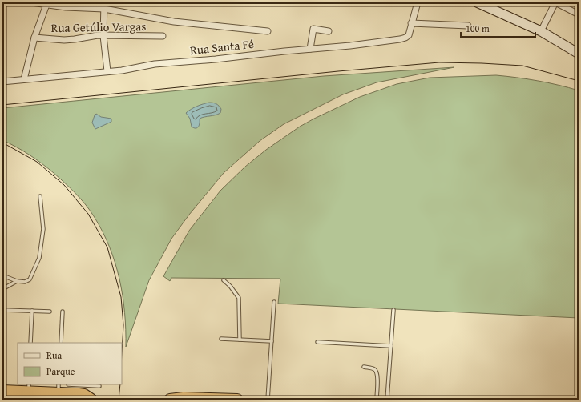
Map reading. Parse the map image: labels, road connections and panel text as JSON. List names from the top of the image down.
{
  "streets": {
    "street": ["Rua Getúlio Vargas", "Rua Santa Fé"]
  },
  "legend": ["Rua", "Parque"],
  "scale_bar": "100 m"
}
